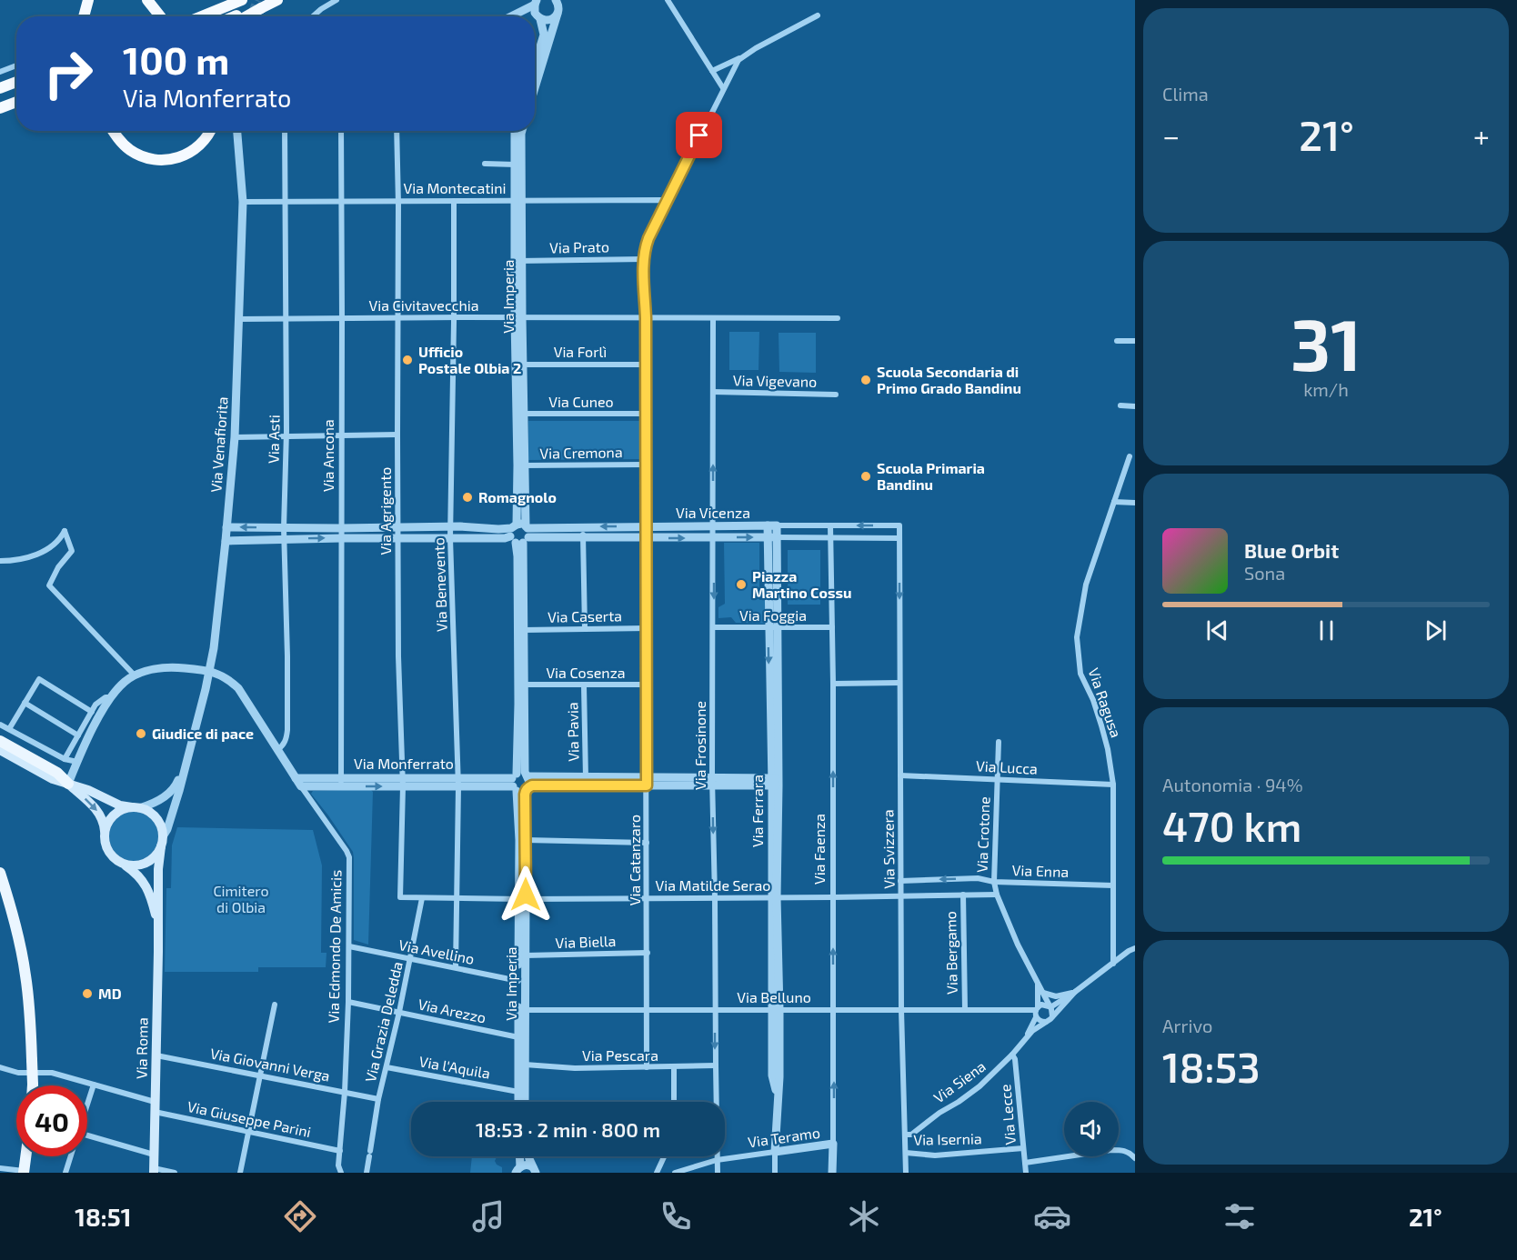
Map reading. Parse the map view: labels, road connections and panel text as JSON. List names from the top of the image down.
{
  "streets": {
    "main road": ["Via Roma"],
    "street": [
      "Via Montecatini",
      "Via Prato",
      "Via Imperia",
      "Via Civitavecchia",
      "Via Forlì",
      "Via Vigevano",
      "Via Cuneo",
      "Via Asti",
      "Via Venafiorita",
      "Via Cremona",
      "Via Ancona",
      "Via Agrigento",
      "Via Vicenza",
      "Via Benevento",
      "Via Foggia",
      "Via Caserta",
      "Via Cosenza",
      "Via Ragusa",
      "Via Pavia",
      "Via Frosinone",
      "Via Monferrato",
      "Via Lucca",
      "Via Ferrara",
      "Via Crotone",
      "Via Faenza",
      "Via Svizzera",
      "Via Catanzaro",
      "Via Enna",
      "Via Matilde Serao",
      "Via Biella",
      "Via Edmondo De Amicis",
      "Via Avellino",
      "Via Bergamo",
      "Via Belluno",
      "Via Arezzo",
      "Via Grazia Deledda",
      "Via Pescara",
      "Via Giovanni Verga",
      "Via l'Aquila",
      "Via Siena",
      "Via Lecce",
      "Via Giuseppe Parini",
      "Via Teramo",
      "Via Isernia"
    ]
  },
  "crossings": [
    ["Via Montecatini", "Via Imperia"],
    ["Via Montecatini", "Via Asti"],
    ["Via Montecatini", "Via Venafiorita"],
    ["Via Montecatini", "Via Ancona"],
    ["Via Montecatini", "Via Agrigento"],
    ["Via Montecatini", "Via Benevento"],
    ["Via Montecatini", "Via Catanzaro"],
    ["Via Prato", "Via Imperia"],
    ["Via Prato", "Via Catanzaro"],
    ["Via Imperia", "Via Civitavecchia"],
    ["Via Imperia", "Via Forlì"],
    ["Via Imperia", "Via Cuneo"],
    ["Via Imperia", "Via Cremona"],
    ["Via Imperia", "Via Vicenza"],
    ["Via Imperia", "Via Caserta"],
    ["Via Imperia", "Via Cosenza"],
    ["Via Imperia", "Via Monferrato"],
    ["Via Imperia", "Via Matilde Serao"],
    ["Via Imperia", "Via Biella"],
    ["Via Imperia", "Via Avellino"],
    ["Via Imperia", "Via Belluno"],
    ["Via Imperia", "Via Arezzo"],
    ["Via Imperia", "Via Pescara"],
    ["Via Imperia", "Via l'Aquila"],
    ["Via Civitavecchia", "Via Asti"],
    ["Via Civitavecchia", "Via Venafiorita"],
    ["Via Civitavecchia", "Via Ancona"],
    ["Via Civitavecchia", "Via Agrigento"],
    ["Via Civitavecchia", "Via Benevento"],
    ["Via Civitavecchia", "Via Frosinone"],
    ["Via Civitavecchia", "Via Catanzaro"],
    ["Via Forlì", "Via Catanzaro"],
    ["Via Vigevano", "Via Frosinone"],
    ["Via Cuneo", "Via Catanzaro"],
    ["Via Asti", "Via Vicenza"],
    ["Via Asti", "Via Edmondo De Amicis"],
    ["Via Venafiorita", "Via Vicenza"],
    ["Via Venafiorita", "Via Edmondo De Amicis"],
    ["Via Cremona", "Via Catanzaro"],
    ["Via Ancona", "Via Vicenza"],
    ["Via Ancona", "Via Monferrato"],
    ["Via Agrigento", "Via Vicenza"],
    ["Via Agrigento", "Via Monferrato"],
    ["Via Agrigento", "Via Matilde Serao"],
    ["Via Vicenza", "Via Benevento"],
    ["Via Vicenza", "Via Frosinone"],
    ["Via Vicenza", "Via Ferrara"],
    ["Via Vicenza", "Via Faenza"],
    ["Via Vicenza", "Via Svizzera"],
    ["Via Vicenza", "Via Catanzaro"],
    ["Via Benevento", "Via Monferrato"],
    ["Via Benevento", "Via Matilde Serao"],
    ["Via Benevento", "Via Avellino"],
    ["Via Foggia", "Via Frosinone"],
    ["Via Foggia", "Via Ferrara"],
    ["Via Foggia", "Via Faenza"],
    ["Via Caserta", "Via Catanzaro"],
    ["Via Cosenza", "Via Pavia"],
    ["Via Cosenza", "Via Catanzaro"],
    ["Via Ragusa", "Via Lucca"],
    ["Via Ragusa", "Via Enna"],
    ["Via Ragusa", "Via Siena"],
    ["Via Pavia", "Via Monferrato"],
    ["Via Frosinone", "Via Monferrato"],
    ["Via Frosinone", "Via Matilde Serao"],
    ["Via Frosinone", "Via Belluno"],
    ["Via Frosinone", "Via Pescara"],
    ["Via Frosinone", "Via Teramo"],
    ["Via Monferrato", "Via Ferrara"],
    ["Via Monferrato", "Via Catanzaro"],
    ["Via Monferrato", "Via Edmondo De Amicis"],
    ["Via Lucca", "Via Crotone"],
    ["Via Lucca", "Via Svizzera"],
    ["Via Ferrara", "Via Matilde Serao"],
    ["Via Ferrara", "Via Belluno"],
    ["Via Ferrara", "Via Teramo"],
    ["Via Crotone", "Via Enna"],
    ["Via Crotone", "Via Belluno"],
    ["Via Crotone", "Via Siena"],
    ["Via Faenza", "Via Matilde Serao"],
    ["Via Faenza", "Via Belluno"],
    ["Via Faenza", "Via Teramo"],
    ["Via Svizzera", "Via Enna"],
    ["Via Svizzera", "Via Matilde Serao"],
    ["Via Svizzera", "Via Belluno"],
    ["Via Svizzera", "Via Siena"],
    ["Via Svizzera", "Via Isernia"],
    ["Via Catanzaro", "Via Matilde Serao"],
    ["Via Catanzaro", "Via Biella"],
    ["Via Catanzaro", "Via Belluno"],
    ["Via Catanzaro", "Via Pescara"],
    ["Via Enna", "Via Matilde Serao"],
    ["Via Enna", "Via Bergamo"],
    ["Via Matilde Serao", "Via Grazia Deledda"],
    ["Via Edmondo De Amicis", "Via Avellino"],
    ["Via Edmondo De Amicis", "Via Arezzo"],
    ["Via Edmondo De Amicis", "Via Giovanni Verga"],
    ["Via Edmondo De Amicis", "Via Giuseppe Parini"],
    ["Via Avellino", "Via Grazia Deledda"],
    ["Via Bergamo", "Via Belluno"],
    ["Via Belluno", "Via Siena"],
    ["Via Arezzo", "Via Grazia Deledda"],
    ["Via Grazia Deledda", "Via Giovanni Verga"],
    ["Via Grazia Deledda", "Via l'Aquila"],
    ["Via Roma", "Via Giovanni Verga"],
    ["Via Roma", "Via Giuseppe Parini"],
    ["Via Siena", "Via Lecce"],
    ["Via Lecce", "Via Isernia"]
  ],
  "one_way": ["Via Faenza"],
  "parks": ["Cimitero di Olbia"],
  "places": [
    "Ufficio Postale Olbia 2",
    "Scuola Secondaria di Primo Grado Bandinu",
    "Scuola Primaria Bandinu",
    "Romagnolo",
    "Piazza Martino Cossu",
    "Giudice di pace",
    "MD"
  ],
  "page": {
    "tile": [
      "Clima",
      ["31", "km/h"],
      ["Autonomia · 94%", "470 km"],
      ["Arrivo", "18:53"]
    ],
    "turn": ["100 m", "Via Monferrato"],
    "heat": ["−", "21°", "+"],
    "song": ["Blue Orbit", "Sona"],
    "limit": "40",
    "trip": "18:53 · 2 min · 800 m",
    "tabs": ["18:51", "21°"]
  }
}
